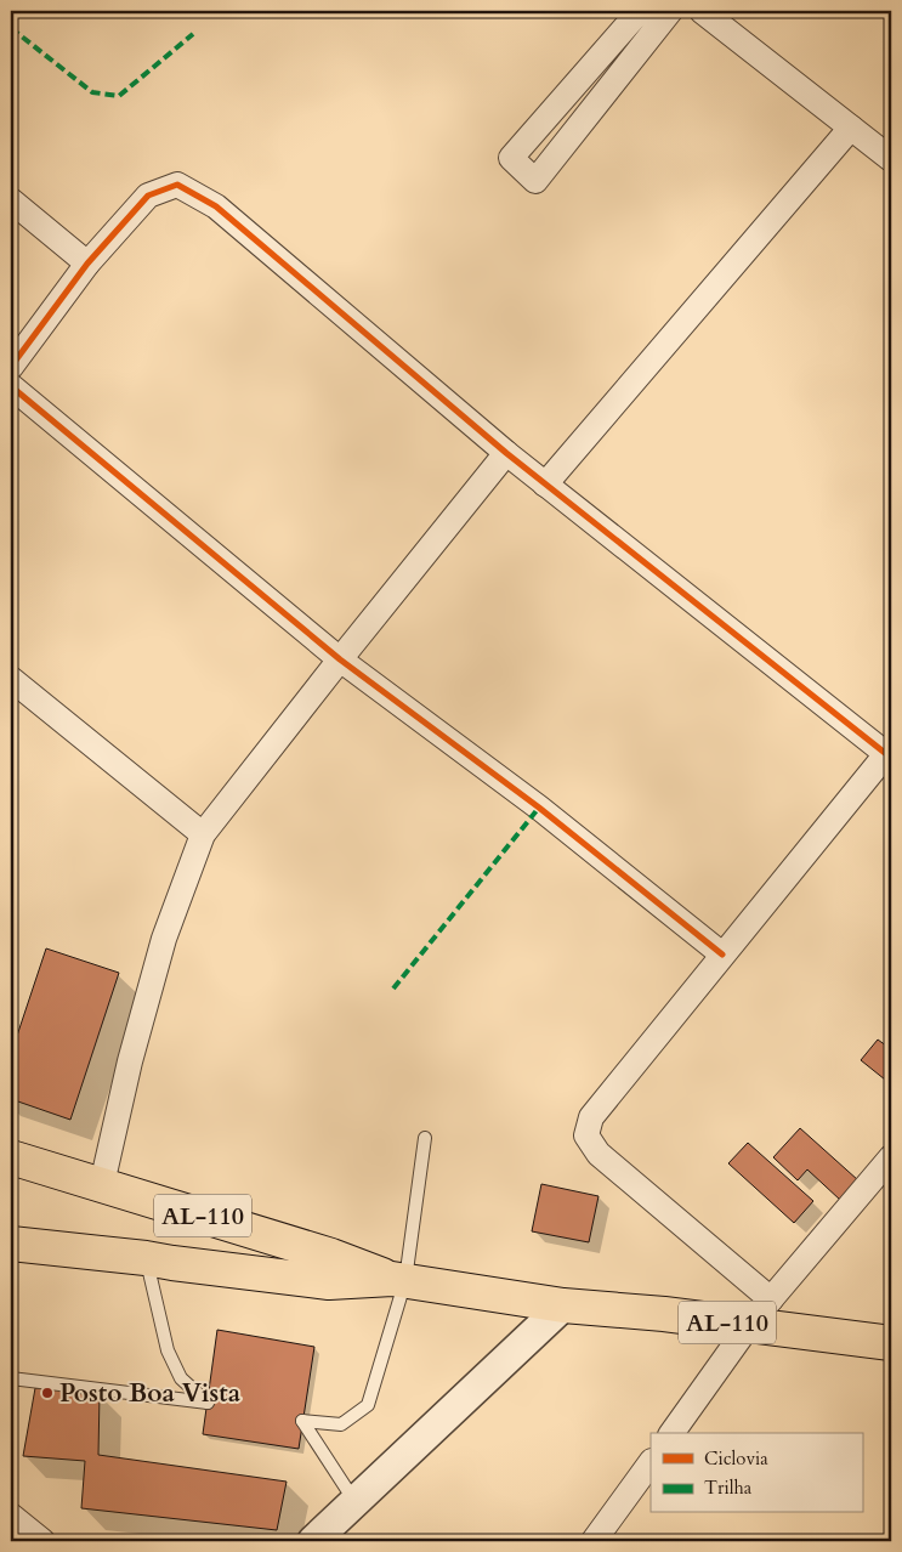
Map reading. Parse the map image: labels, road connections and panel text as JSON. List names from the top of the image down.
{
  "streets": {
    "highway": ["AL-110"]
  },
  "places": ["Posto Boa Vista"],
  "legend": ["Ciclovia", "Trilha"]
}
